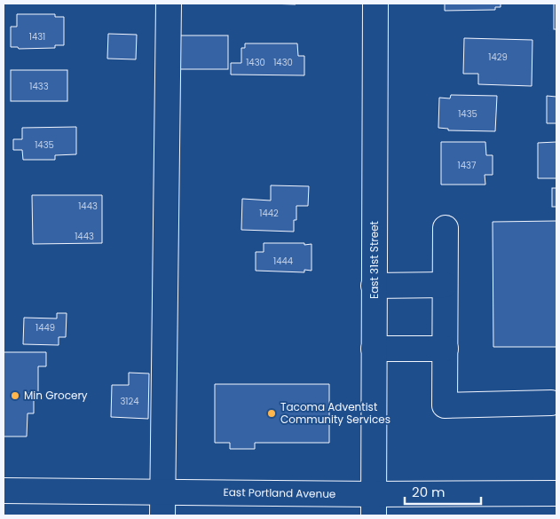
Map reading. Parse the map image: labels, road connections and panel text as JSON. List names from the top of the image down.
{
  "streets": {
    "main road": ["East 31st Street", "East Portland Avenue"]
  },
  "crossings": [
    ["East 31st Street", "East Portland Avenue"]
  ],
  "places": ["Min Grocery", "Tacoma Adventist Community Services"],
  "house_numbers": [
    "1431",
    "1429",
    "1430",
    "1430",
    "1433",
    "1435",
    "1435",
    "1437",
    "1443",
    "1442",
    "1443",
    "1444",
    "1449",
    "3124"
  ],
  "scale_bar": "20 m"
}
